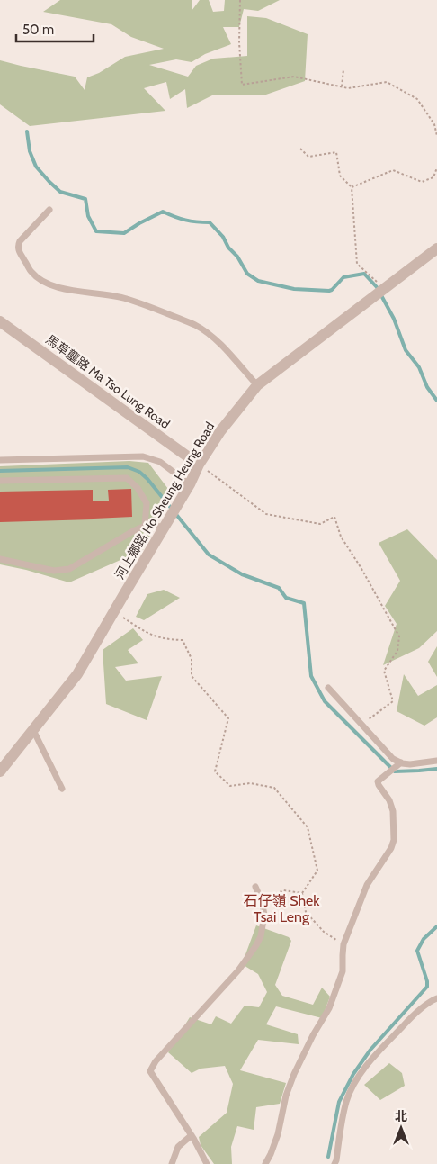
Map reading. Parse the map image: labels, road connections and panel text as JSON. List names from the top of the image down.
{
  "streets": {
    "street": ["馬草壟路 Ma Tso Lung Road", "河上鄉路 Ho Sheung Heung Road"]
  },
  "crossings": [
    ["馬草壟路 Ma Tso Lung Road", "河上鄉路 Ho Sheung Heung Road"]
  ],
  "districts": ["石仔嶺 Shek Tsai Leng"],
  "scale_bar": "50 m",
  "north": "top"
}
